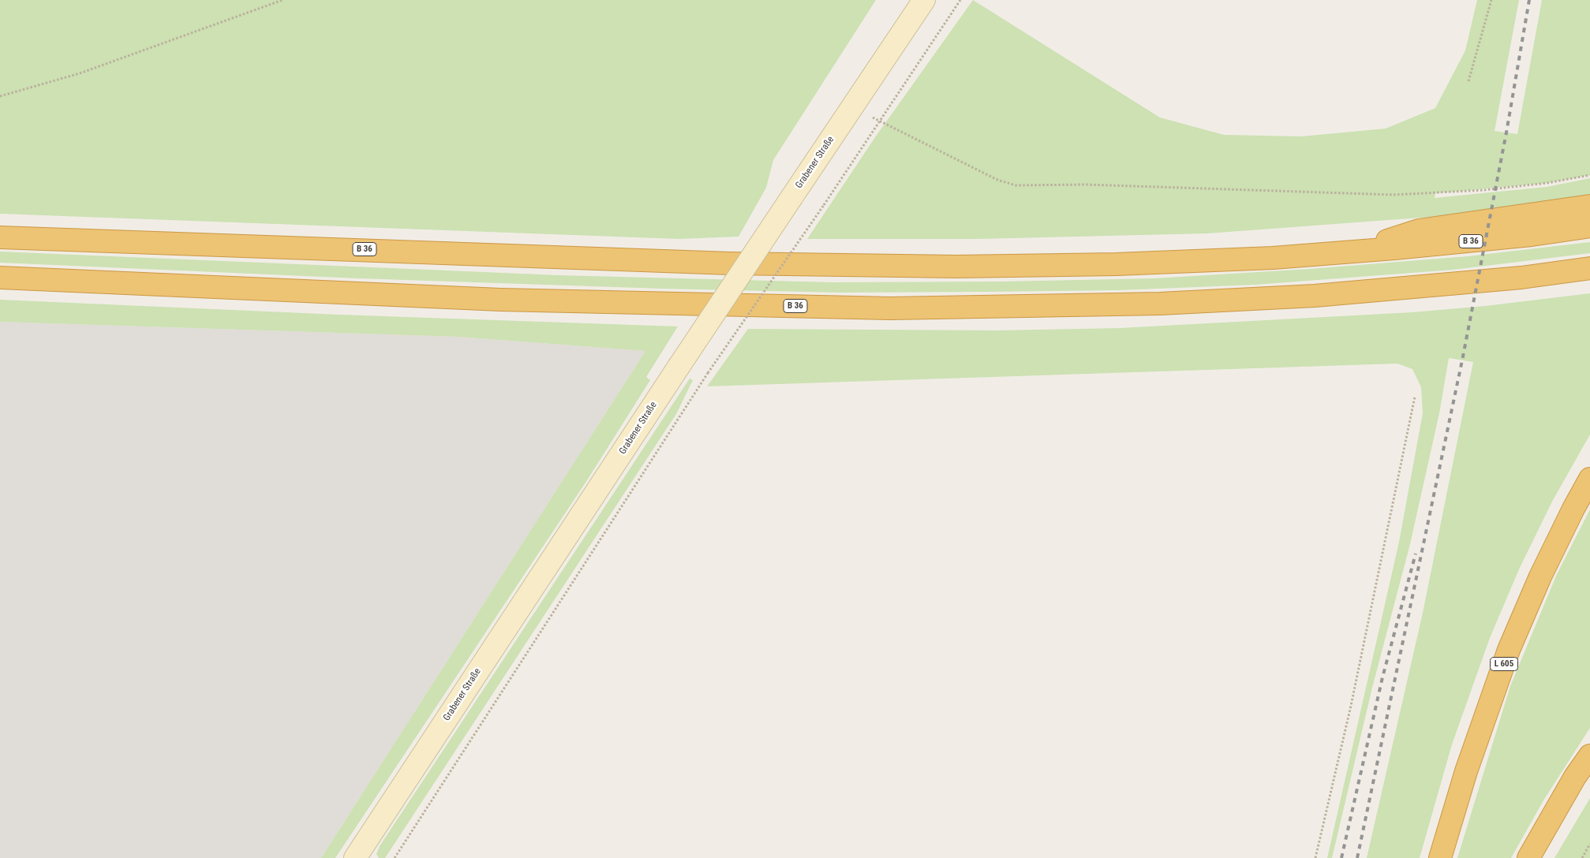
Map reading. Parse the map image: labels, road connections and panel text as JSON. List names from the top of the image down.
{
  "streets": {
    "highway": ["B 36", "L 605"],
    "street": ["Grabener Straße"]
  }
}
